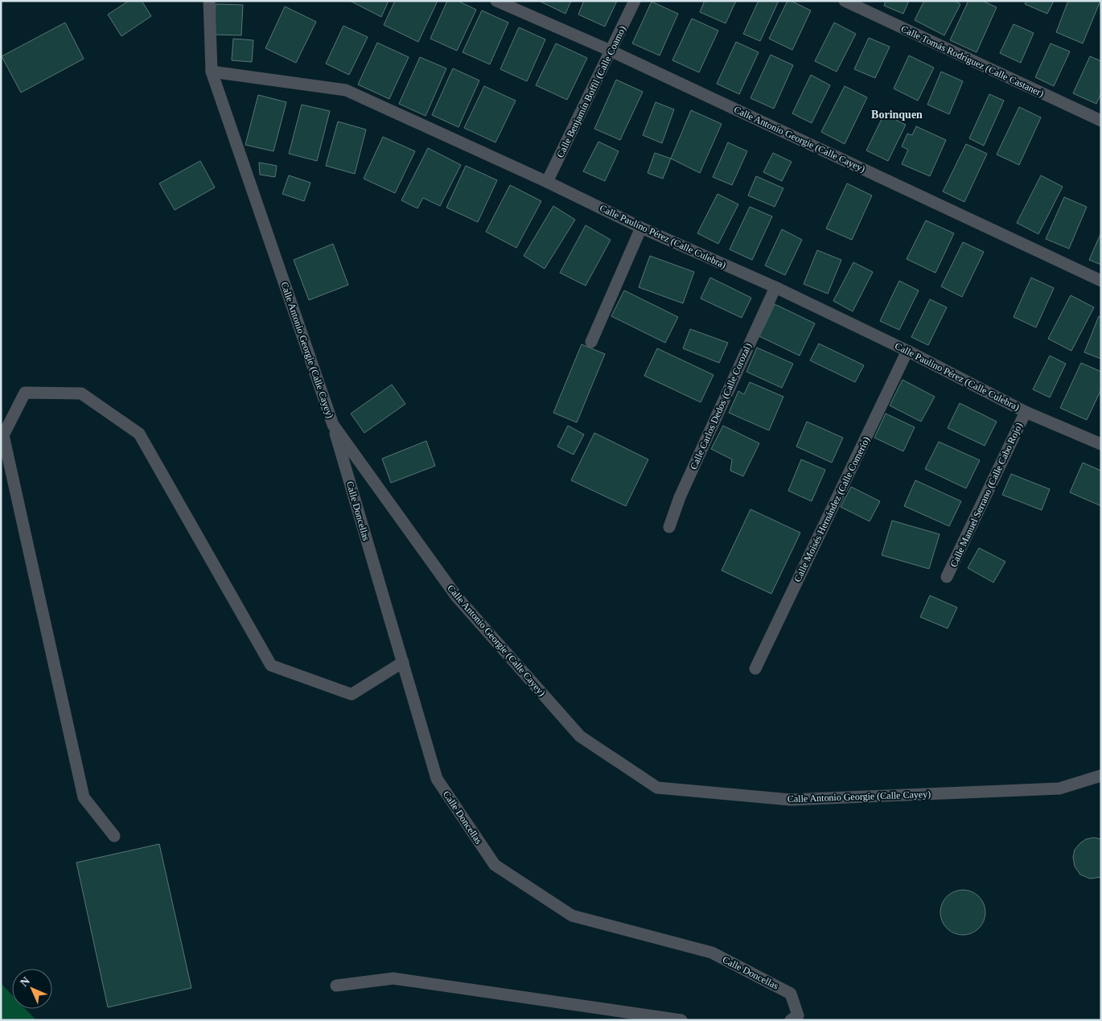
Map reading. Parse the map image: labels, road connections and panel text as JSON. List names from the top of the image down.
{
  "streets": {
    "street": [
      "Calle Tomás Rodríguez (Calle Castaner)",
      "Calle Benjamín Boffil (Calle Coamo)",
      "Calle Antonio Georgie (Calle Cayey)",
      "Calle Paulino Pérez (Calle Culebra)",
      "Calle Carlos Dedos (Calle Corozal)",
      "Calle Manuel Serrano (Calle Cabo Rojo)",
      "Calle Moisés Hernández (Calle Comerío)",
      "Calle Doncellas"
    ]
  },
  "crossings": [
    ["Calle Benjamín Boffil (Calle Coamo)", "Calle Antonio Georgie (Calle Cayey)"],
    ["Calle Benjamín Boffil (Calle Coamo)", "Calle Paulino Pérez (Calle Culebra)"],
    ["Calle Antonio Georgie (Calle Cayey)", "Calle Paulino Pérez (Calle Culebra)"],
    ["Calle Antonio Georgie (Calle Cayey)", "Calle Doncellas"],
    ["Calle Paulino Pérez (Calle Culebra)", "Calle Carlos Dedos (Calle Corozal)"],
    ["Calle Paulino Pérez (Calle Culebra)", "Calle Manuel Serrano (Calle Cabo Rojo)"],
    ["Calle Paulino Pérez (Calle Culebra)", "Calle Moisés Hernández (Calle Comerío)"]
  ],
  "districts": ["Borinquen"],
  "north": "top left"
}
